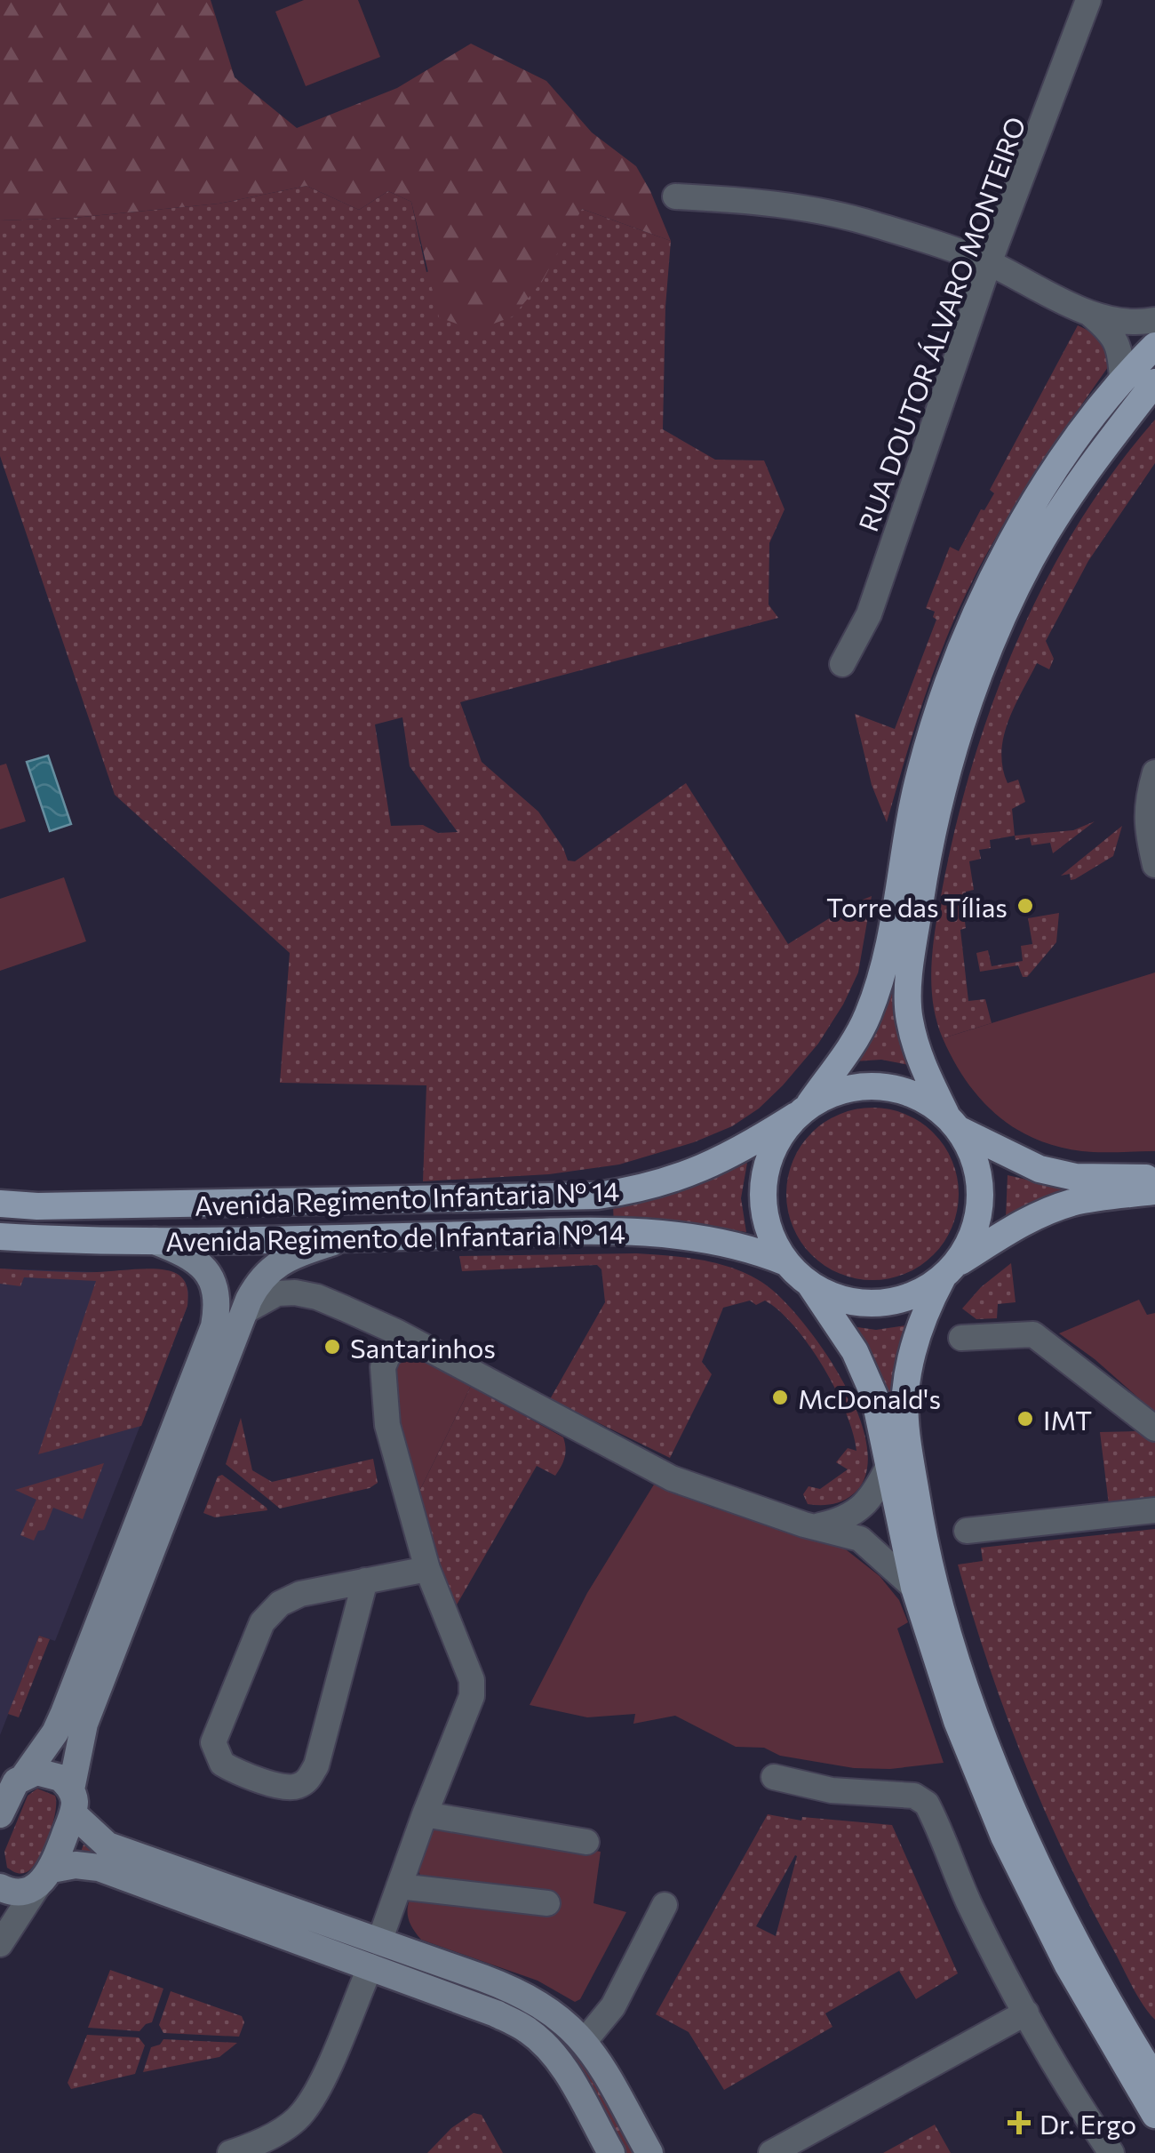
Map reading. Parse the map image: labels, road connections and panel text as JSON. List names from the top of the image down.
{
  "streets": {
    "main road": ["Avenida Regimento Infantaria Nº 14", "Avenida Regimento de Infantaria Nº 14"],
    "street": ["RUA DOUTOR ÁLVARO MONTEIRO"]
  },
  "crossings": [
    ["Avenida Regimento Infantaria Nº 14", "Avenida Regimento de Infantaria Nº 14"]
  ],
  "places": {
    "other": [
      "Torre das Tílias",
      "Santarinhos",
      "McDonald's",
      "IMT"
    ],
    "health": ["Dr. Ergo"]
  }
}
